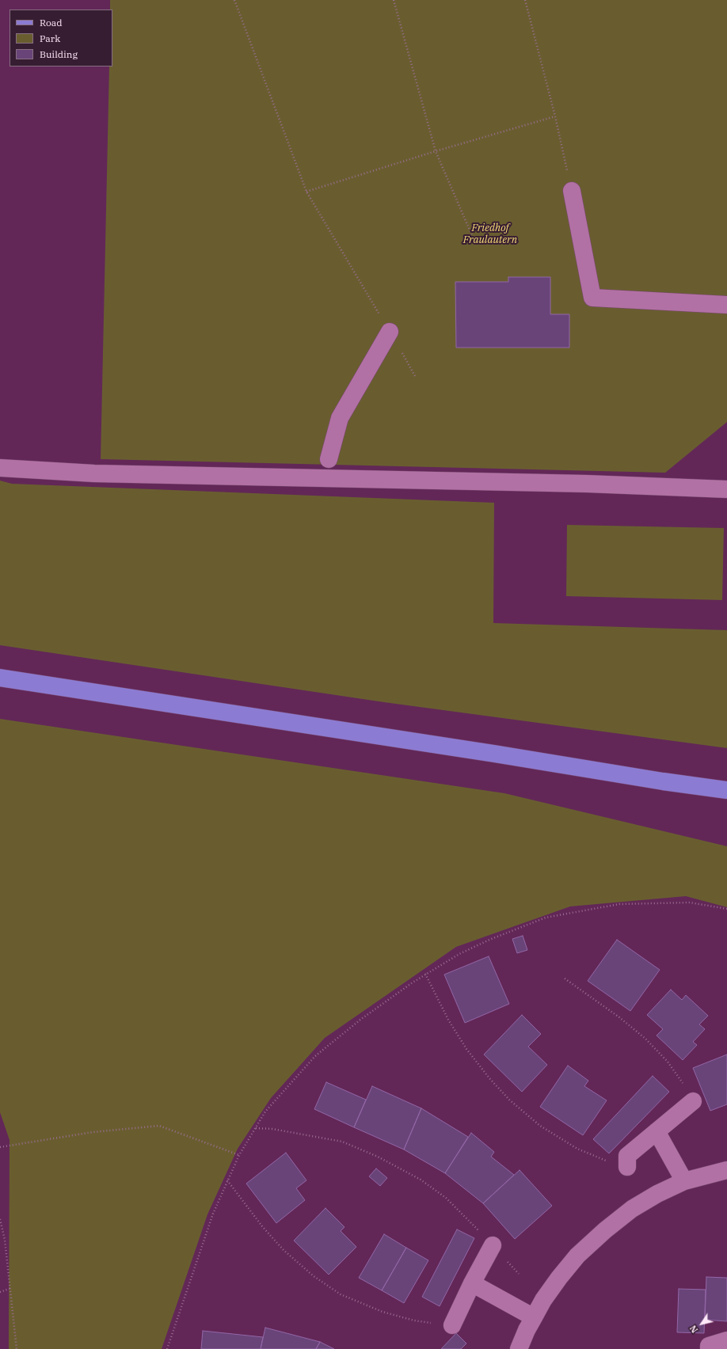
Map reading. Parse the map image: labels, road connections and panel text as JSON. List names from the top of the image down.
{
  "parks": ["Friedhof Fraulautern"],
  "legend": ["Road", "Park", "Building"],
  "north": "bottom left"
}
